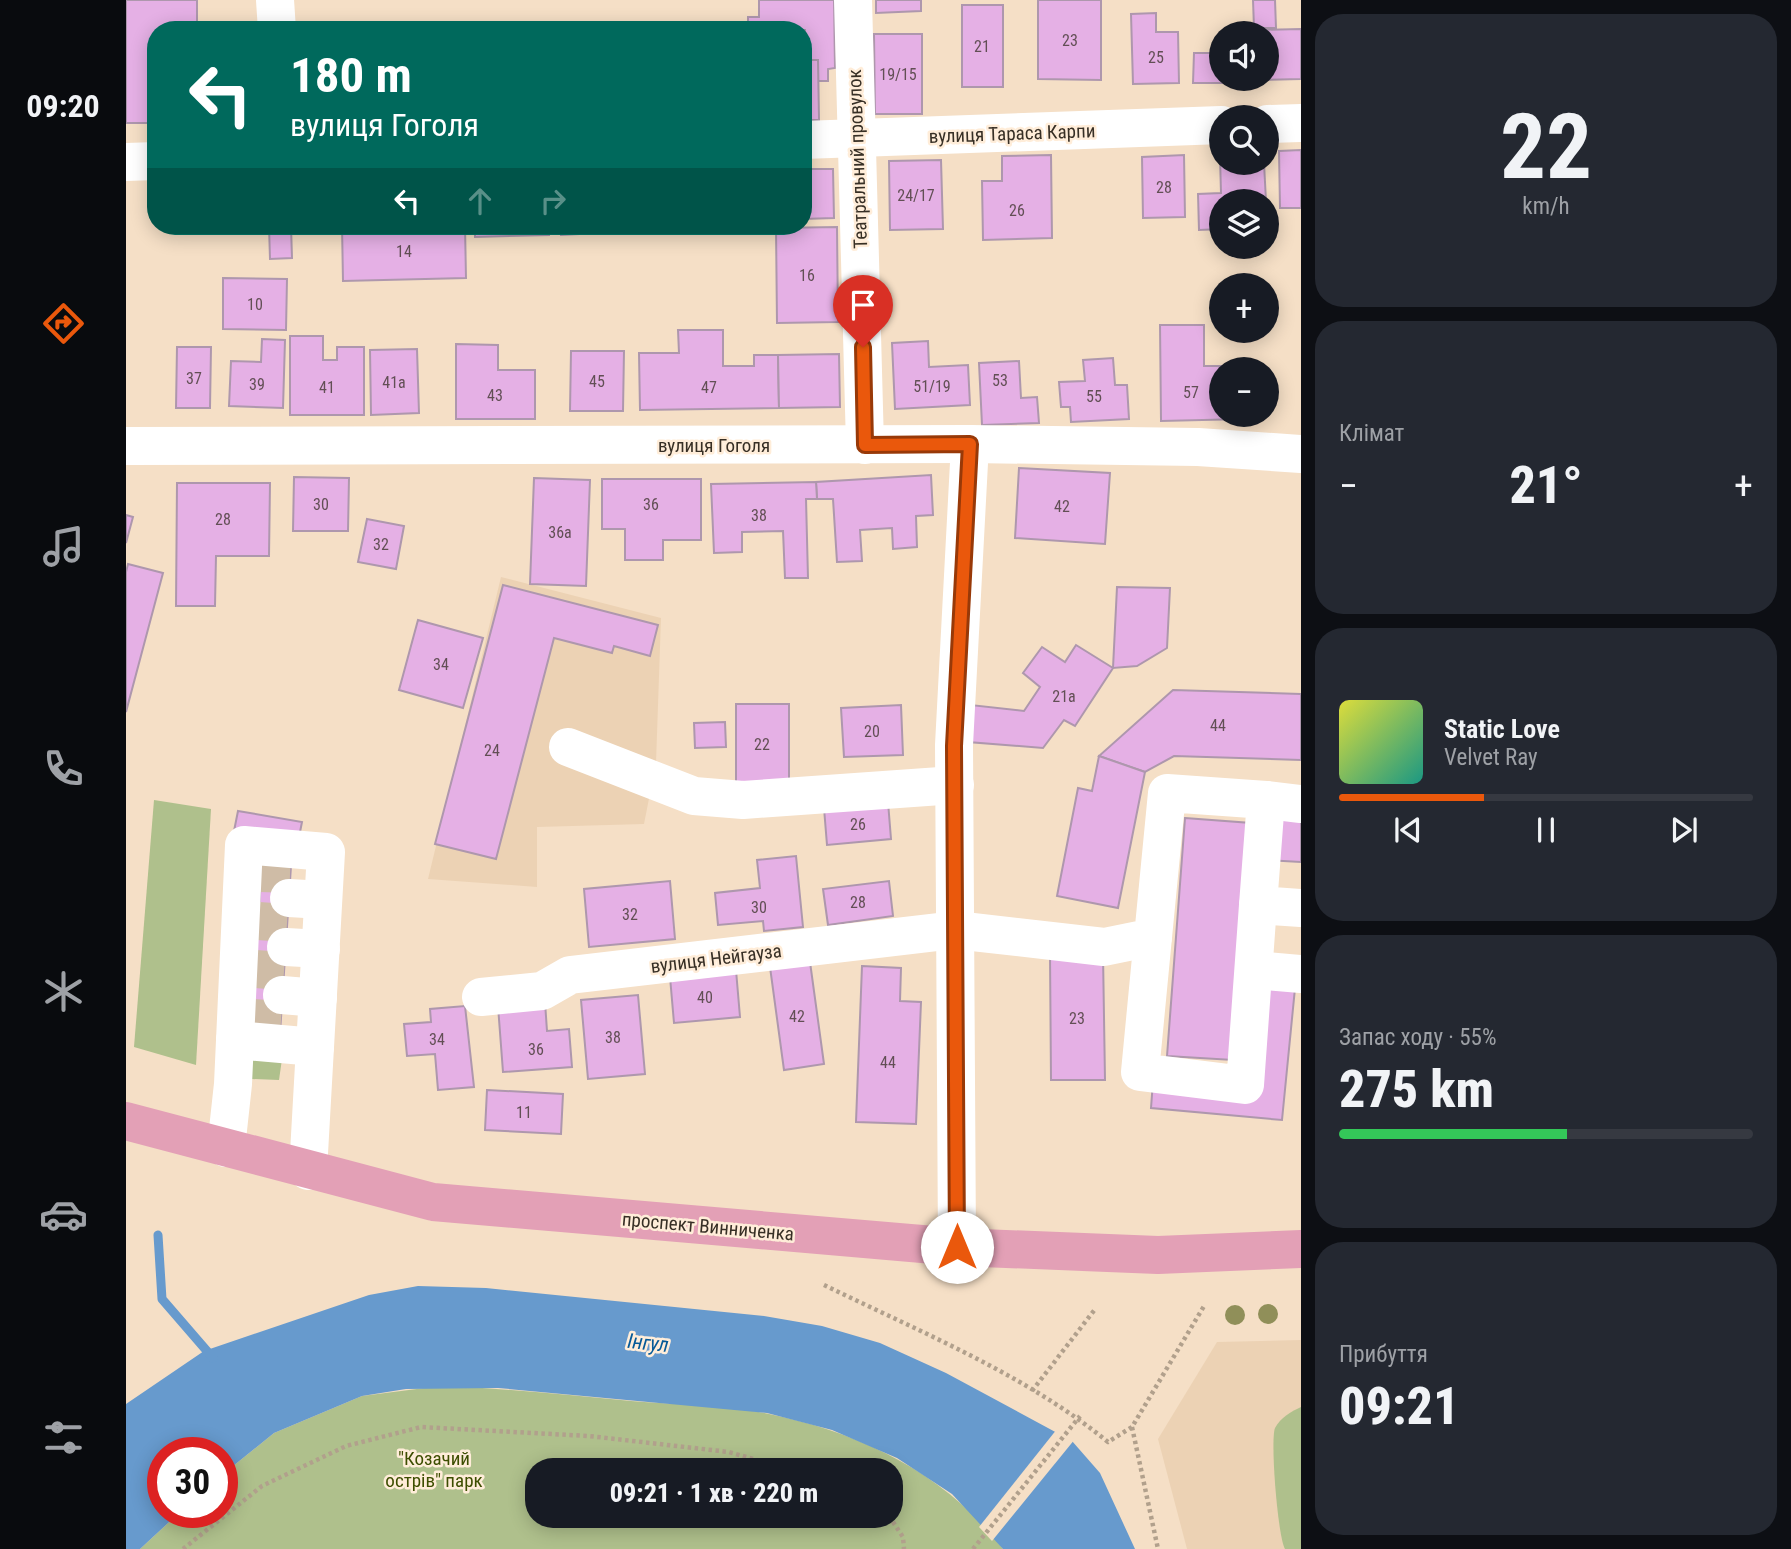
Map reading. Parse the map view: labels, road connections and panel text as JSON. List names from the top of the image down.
{
  "streets": {
    "main road": ["проспект Винниченка"],
    "street": [
      "вулиця Тараса Карпи",
      "Театральний провулок",
      "вулиця Гоголя",
      "вулиця Нейгауза"
    ]
  },
  "crossings": [
    ["вулиця Тараса Карпи", "Театральний провулок"],
    ["Театральний провулок", "вулиця Гоголя"]
  ],
  "water": ["Інгул"],
  "parks": ["\"Козачий острів\" парк"],
  "house_numbers": [
    "23",
    "21",
    "25",
    "19/15",
    "28",
    "24/17",
    "26",
    "14",
    "16",
    "10",
    "37",
    "53",
    "45",
    "41а",
    "39",
    "51/19",
    "41",
    "47",
    "57",
    "43",
    "55",
    "30",
    "36",
    "42",
    "38",
    "28",
    "36а",
    "32",
    "34",
    "21а",
    "44",
    "20",
    "22",
    "24",
    "26",
    "28",
    "30",
    "32",
    "40",
    "42",
    "23",
    "38",
    "34",
    "36",
    "44",
    "11"
  ],
  "page": {
    "tabs": "09:20",
    "tile": [
      ["22", "km/h"],
      "Клімат",
      ["Запас ходу · 55%", "275 km"],
      ["Прибуття", "09:21"]
    ],
    "map_buttons": ["+", "−"],
    "turn": ["180 m", "вулиця Гоголя"],
    "heat": ["−", "21°", "+"],
    "song": ["Static Love", "Velvet Ray"],
    "limit": "30",
    "trip": "09:21 · 1 хв · 220 m"
  }
}
